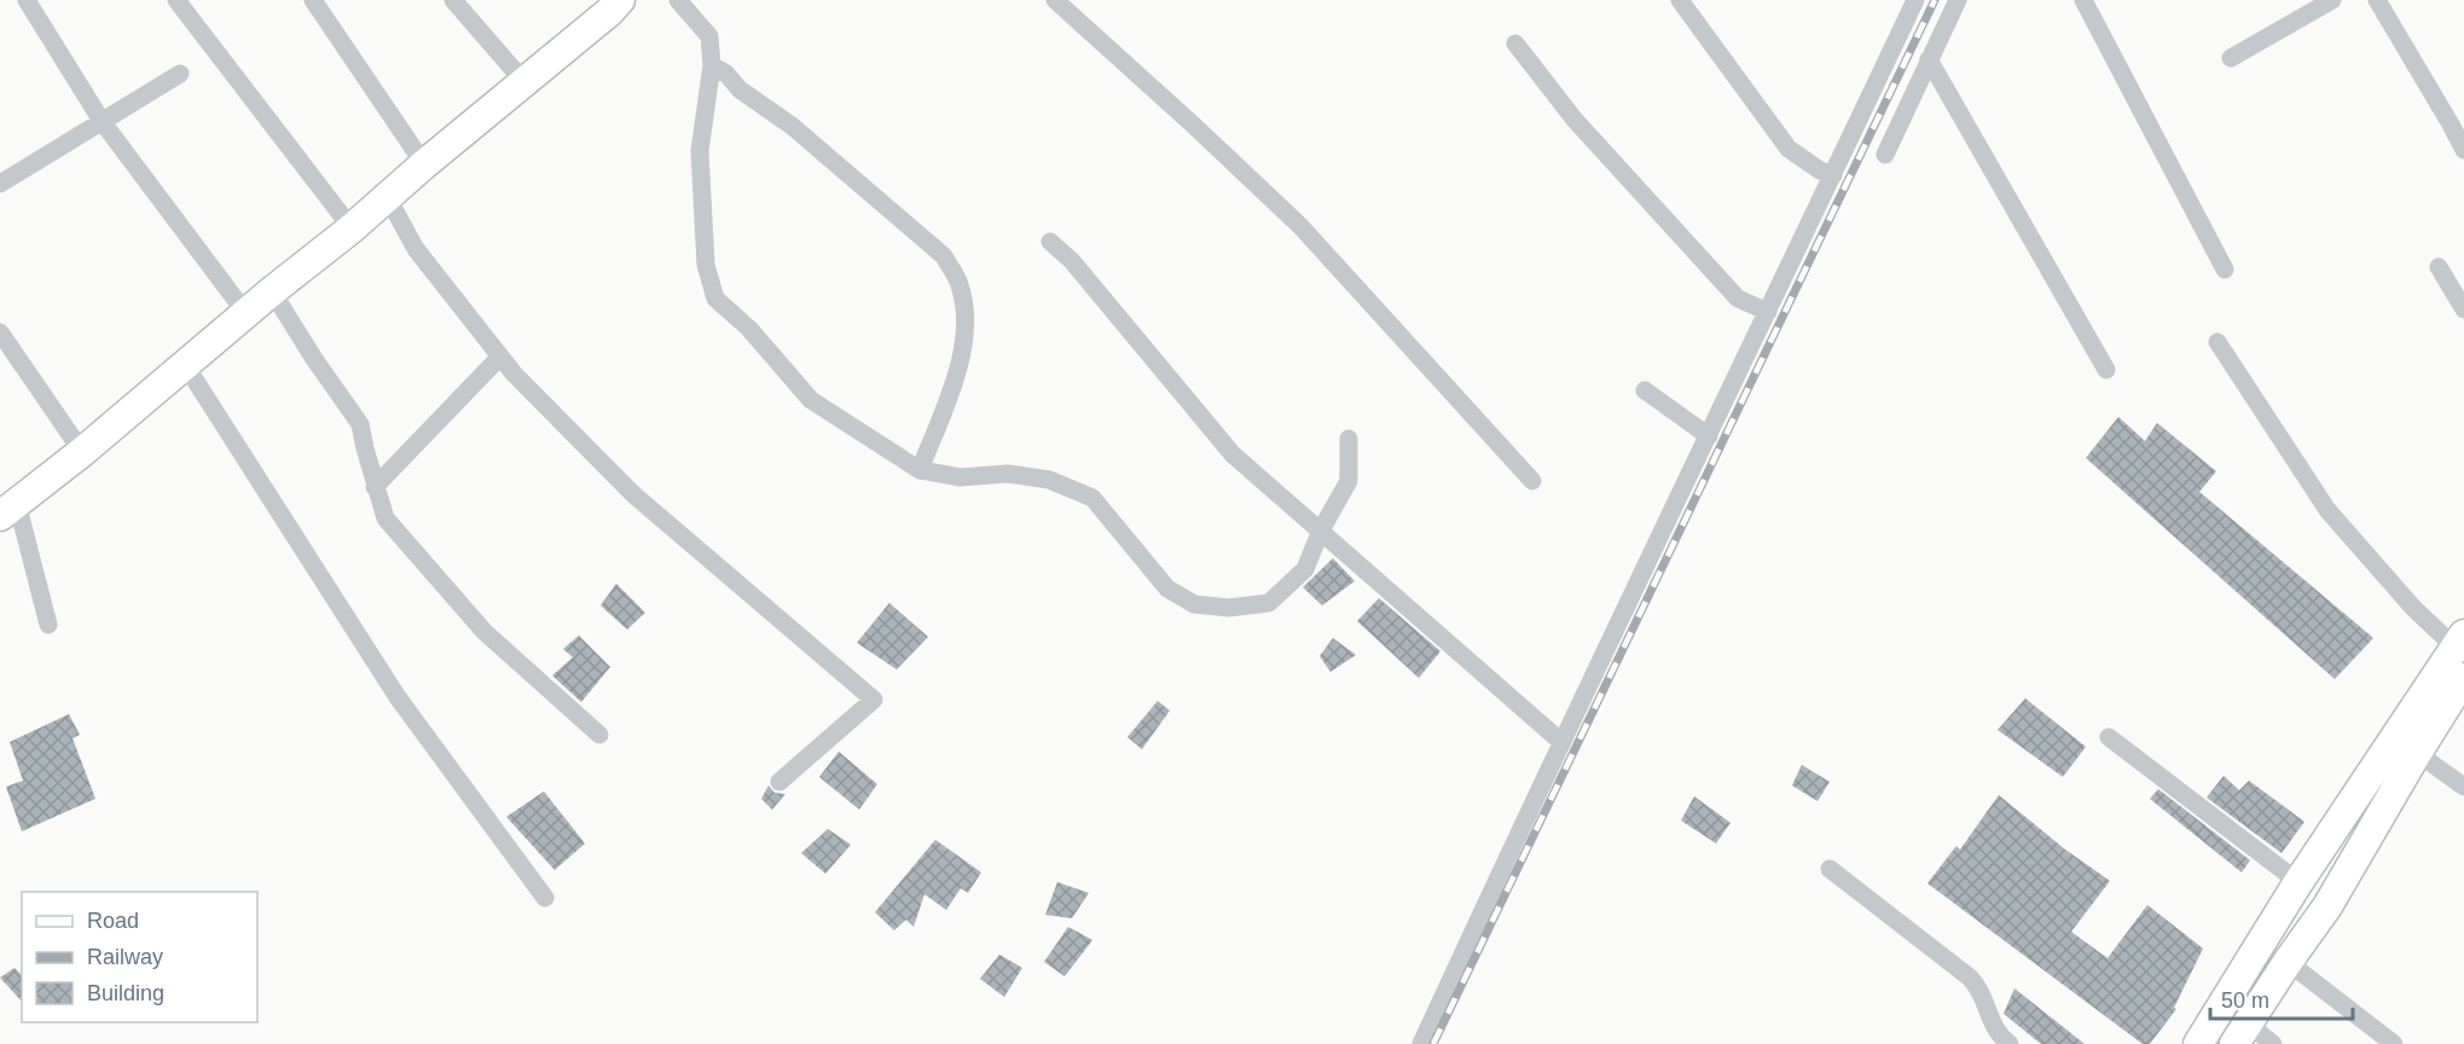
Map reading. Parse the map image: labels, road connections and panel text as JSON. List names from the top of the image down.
{
  "legend": ["Road", "Railway", "Building"],
  "scale_bar": "50 m"
}
